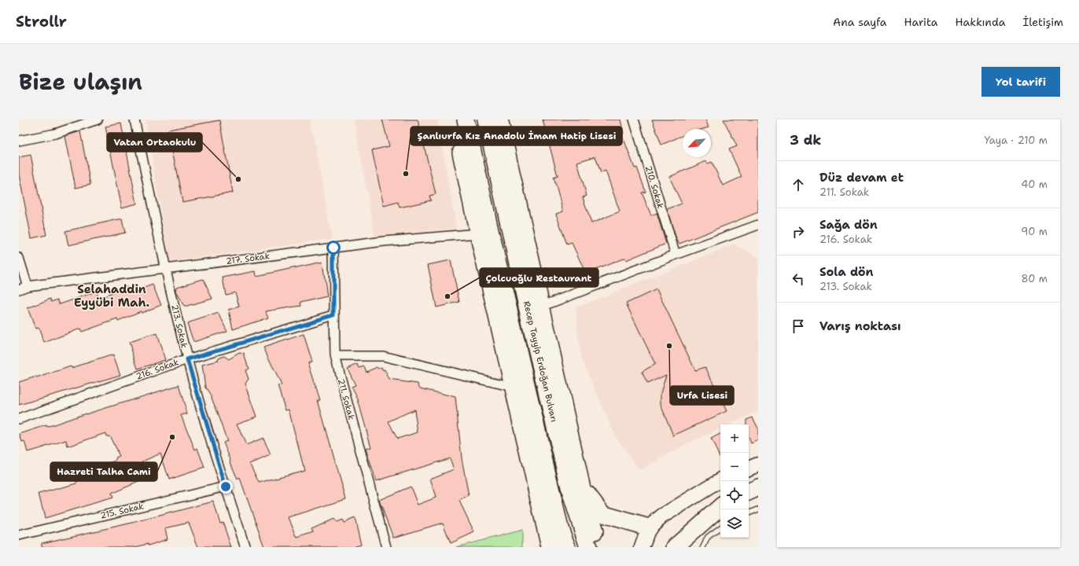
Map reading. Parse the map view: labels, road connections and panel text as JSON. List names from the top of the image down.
{
  "streets": {
    "highway": ["Recep Tayyip Erdoğan Bulvarı"],
    "street": [
      "210. Sokak",
      "217. Sokak",
      "213. Sokak",
      "216. Sokak",
      "211. Sokak",
      "215. Sokak"
    ]
  },
  "crossings": [
    ["217. Sokak", "213. Sokak"],
    ["217. Sokak", "211. Sokak"],
    ["213. Sokak", "216. Sokak"],
    ["213. Sokak", "215. Sokak"],
    ["216. Sokak", "211. Sokak"]
  ],
  "districts": ["Selahaddin Eyyübi Mah."],
  "places": [
    "Şanlıurfa Kız Anadolu İmam Hatip Lisesi",
    "Vatan Ortaokulu",
    "Çolcuoğlu Restaurant",
    "Urfa Lisesi",
    "Hazreti Talha Cami"
  ],
  "north": "bottom left",
  "page": {
    "header": "Strollr",
    "nav": [
      "Ana sayfa",
      "Harita",
      "Hakkında",
      "İletişim"
    ],
    "title": "Bize ulaşın",
    "buttons": "Yol tarifi",
    "heading": ["3 dk", "Yaya · 210 m"],
    "list": [
      ["Düz devam et", "211. Sokak", "40 m"],
      ["Sağa dön", "216. Sokak", "90 m"],
      ["Sola dön", "213. Sokak", "80 m"],
      "Varış noktası"
    ],
    "map_buttons": ["+", "−"]
  }
}
